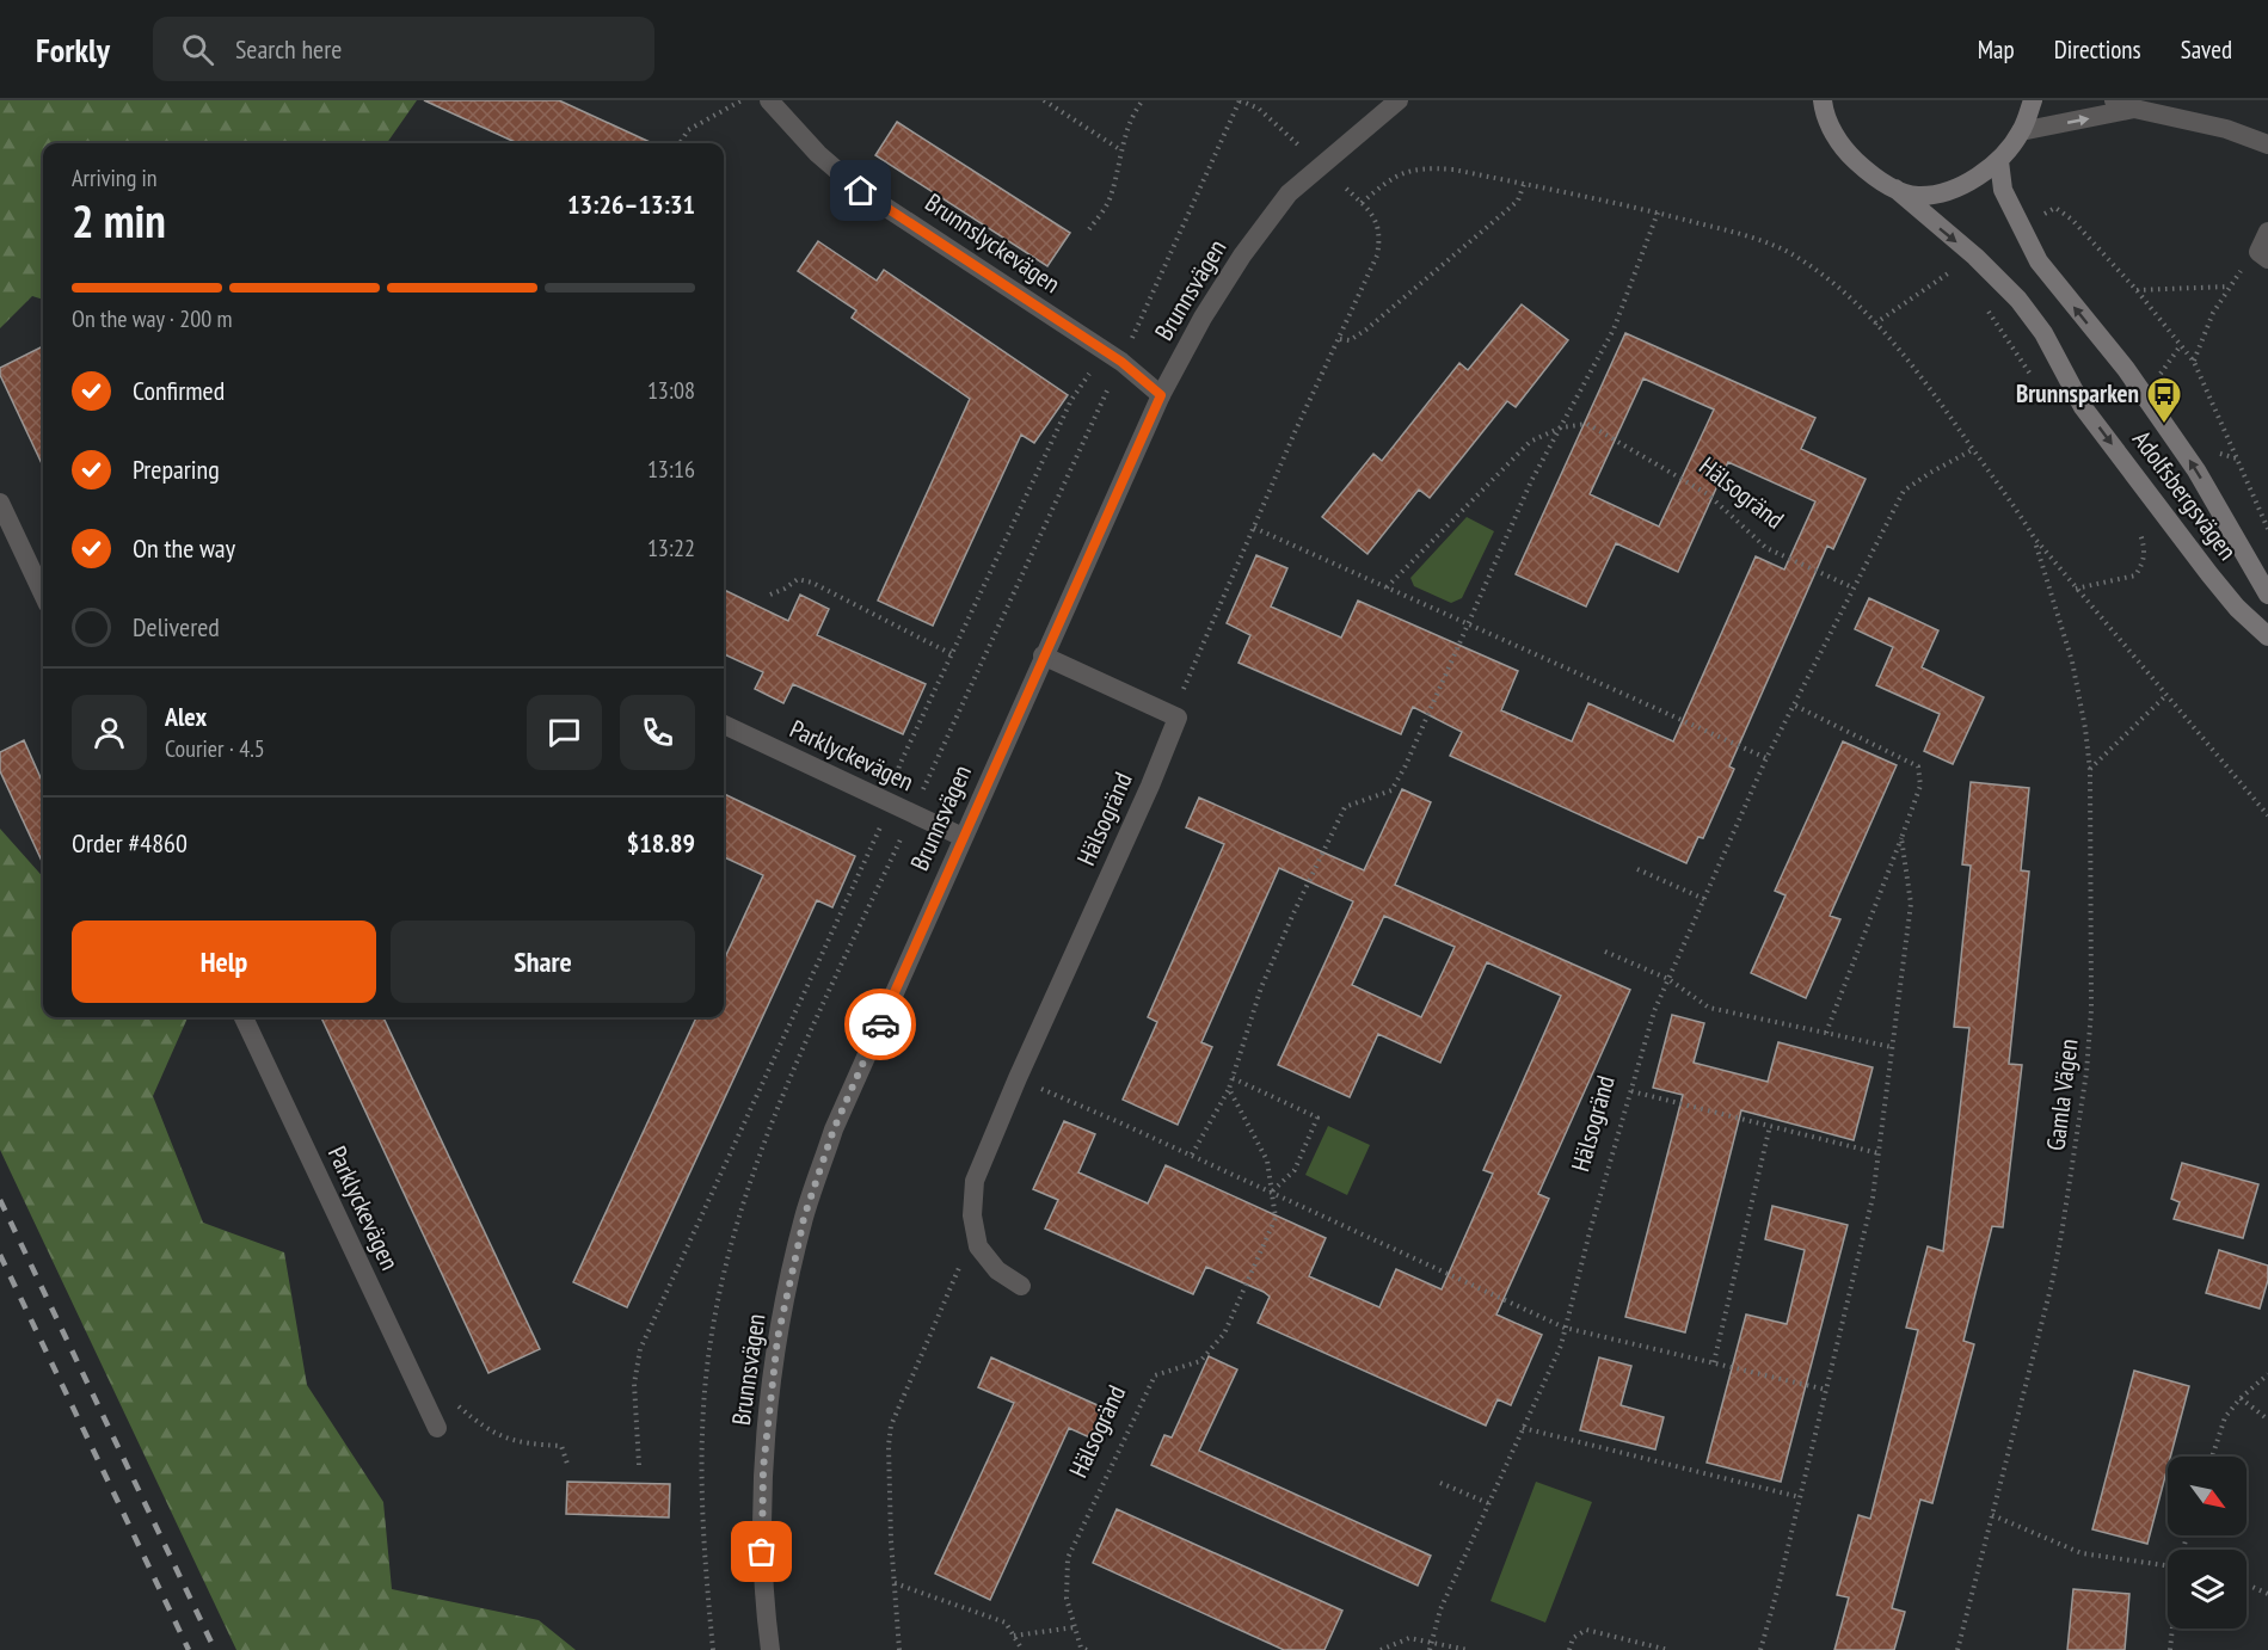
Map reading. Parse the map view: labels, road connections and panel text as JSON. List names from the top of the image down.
{
  "streets": {
    "main road": ["Adolfsbergsvägen"],
    "street": [
      "Brunnslyckevägen",
      "Brunnsvägen",
      "Hälsogränd",
      "Parklyckevägen"
    ],
    "path": ["Gamla Vägen"]
  },
  "crossings": [
    ["Brunnslyckevägen", "Brunnsvägen"],
    ["Brunnsvägen", "Parklyckevägen"]
  ],
  "places": {
    "bus stop": ["Brunnsparken"]
  },
  "north": "bottom right",
  "page": {
    "header": "Forkly",
    "search": "Search here",
    "nav": ["Map", "Directions", "Saved"],
    "heading": ["2 min", "Arriving in", "13:26–13:31"],
    "panel": [
      "Alex",
      "Courier · 4.5",
      "Order #4860",
      "$18.89"
    ],
    "bar": "On the way · 200 m",
    "list": [
      ["Confirmed", "13:08"],
      ["Preparing", "13:16"],
      ["On the way", "13:22"],
      "Delivered"
    ],
    "buttons": ["Help", "Share"]
  }
}
